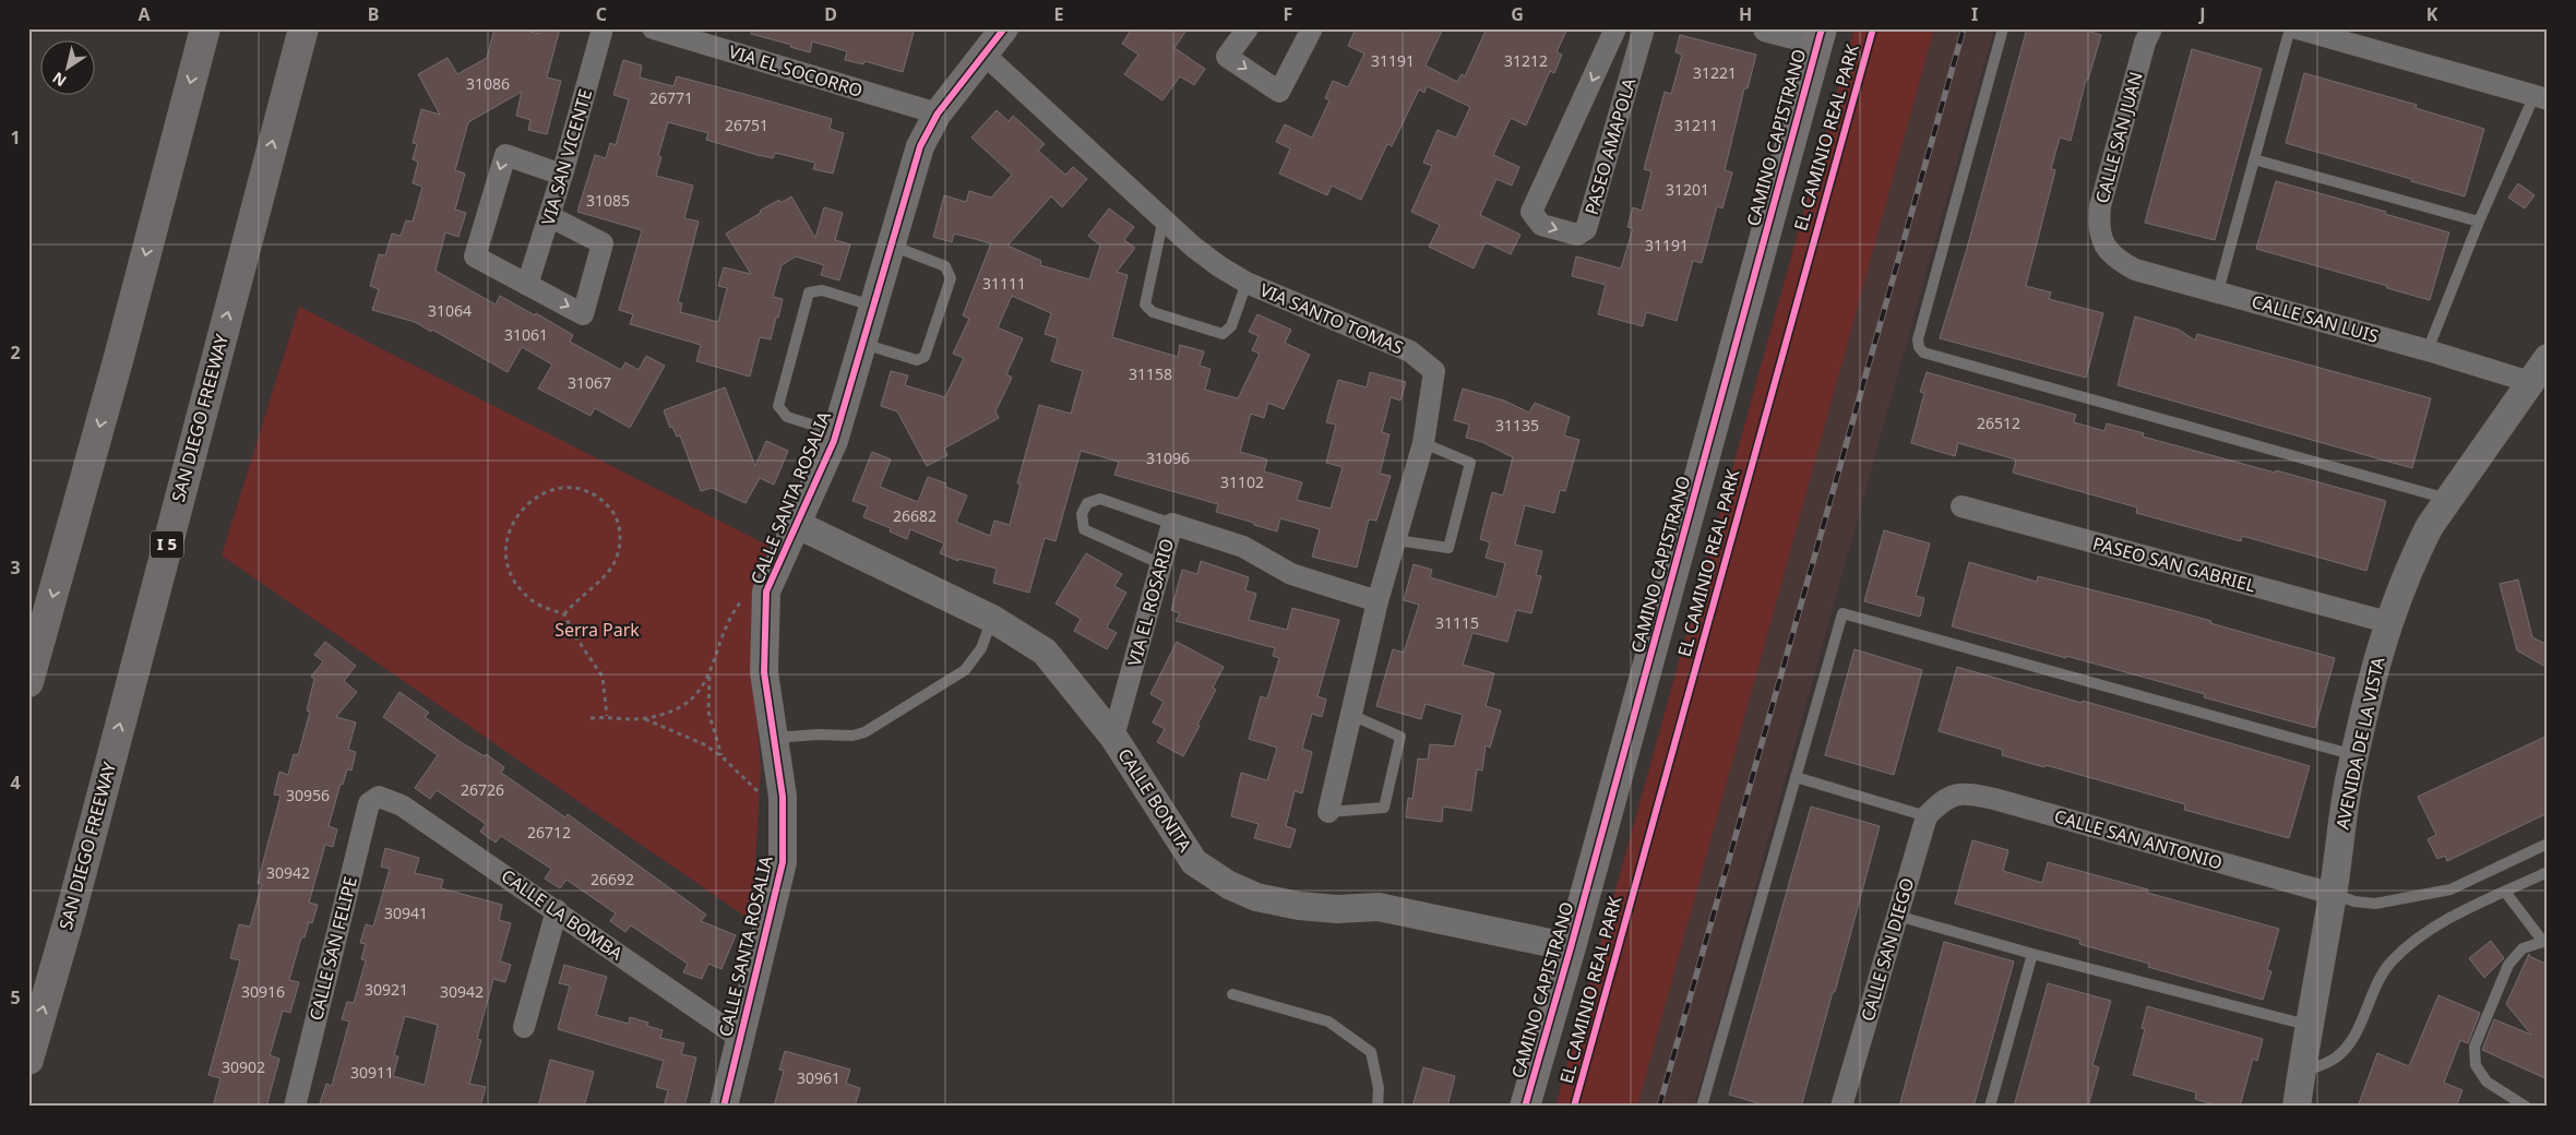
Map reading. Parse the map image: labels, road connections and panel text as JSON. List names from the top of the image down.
{
  "streets": {
    "highway": ["SAN DIEGO FREEWAY", "I 5"],
    "main road": ["CAMINO CAPISTRANO"],
    "street": [
      "VIA EL SOCORRO",
      "CALLE SAN JUAN",
      "PASEO AMAPOLA",
      "VIA SAN VICENTE",
      "VIA SANTO TOMAS",
      "CALLE SAN LUIS",
      "CALLE SANTA ROSALIA",
      "PASEO SAN GABRIEL",
      "VIA EL ROSARIO",
      "AVENIDA DE LA VISTA",
      "CALLE BONITA",
      "CALLE SAN ANTONIO",
      "CALLE LA BOMBA",
      "CALLE SAN FELIPE",
      "CALLE SAN DIEGO"
    ],
    "cycle path": ["EL CAMINIO REAL PARK"]
  },
  "crossings": [
    ["VIA EL SOCORRO", "CALLE SANTA ROSALIA"],
    ["CAMINO CAPISTRANO", "CALLE BONITA"],
    ["CALLE SAN JUAN", "CALLE SAN LUIS"],
    ["VIA SANTO TOMAS", "CALLE SANTA ROSALIA"],
    ["VIA SANTO TOMAS", "VIA EL ROSARIO"],
    ["CALLE SAN LUIS", "AVENIDA DE LA VISTA"],
    ["CALLE SANTA ROSALIA", "CALLE BONITA"],
    ["CALLE SANTA ROSALIA", "CALLE LA BOMBA"],
    ["PASEO SAN GABRIEL", "AVENIDA DE LA VISTA"],
    ["VIA EL ROSARIO", "CALLE BONITA"],
    ["AVENIDA DE LA VISTA", "CALLE SAN ANTONIO"],
    ["CALLE SAN ANTONIO", "CALLE SAN DIEGO"],
    ["CALLE LA BOMBA", "CALLE SAN FELIPE"]
  ],
  "parks": ["Serra Park"],
  "house_numbers": [
    "31191",
    "31212",
    "31221",
    "31086",
    "26771",
    "26751",
    "31211",
    "31201",
    "31085",
    "31191",
    "31111",
    "31064",
    "31061",
    "31158",
    "31067",
    "26512",
    "31135",
    "31096",
    "31102",
    "26682",
    "31115",
    "26726",
    "30956",
    "26712",
    "30942",
    "26692",
    "30941",
    "30921",
    "30916",
    "30942",
    "30902",
    "30911",
    "30961"
  ],
  "north": "bottom left",
  "grid": {
    "columns": [
      "A",
      "B",
      "C",
      "D",
      "E",
      "F",
      "G",
      "H",
      "I",
      "J",
      "K"
    ],
    "rows": [
      "1",
      "2",
      "3",
      "4",
      "5"
    ]
  }
}
